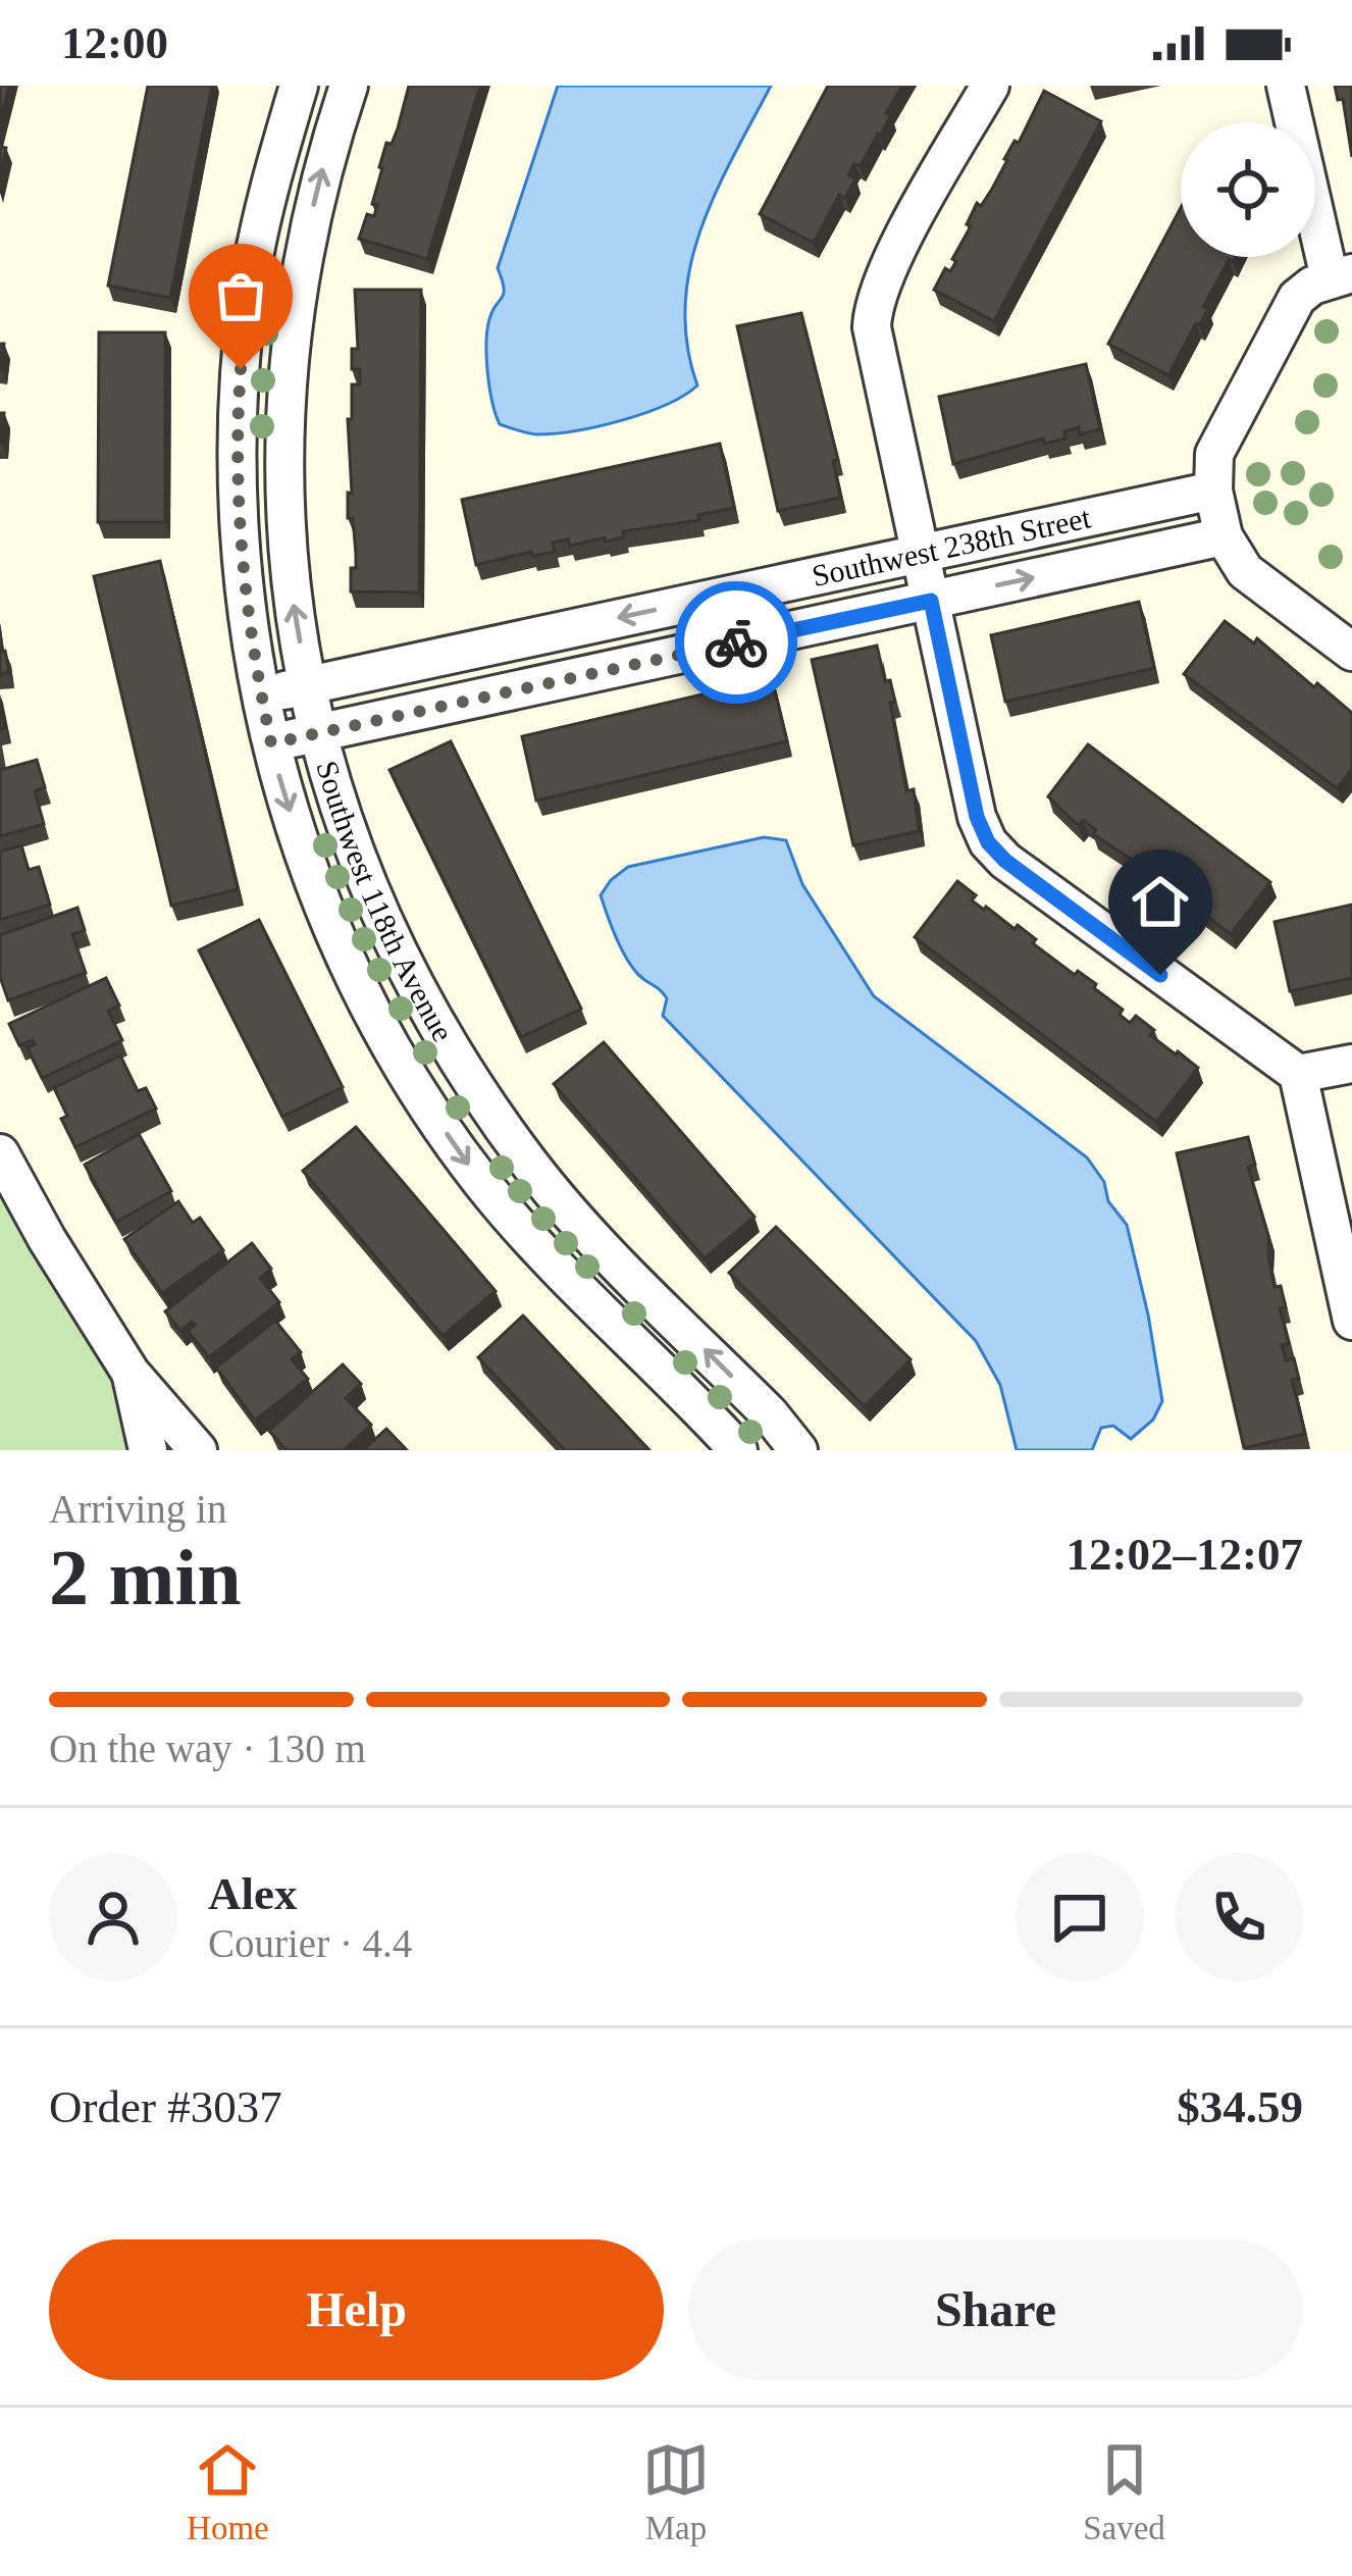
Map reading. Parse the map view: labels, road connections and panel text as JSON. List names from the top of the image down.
{
  "streets": {
    "street": ["Southwest 238th Street", "Southwest 118th Avenue"]
  },
  "crossings": [
    ["Southwest 238th Street", "Southwest 118th Avenue"]
  ],
  "page": {
    "status": "12:00",
    "heading": ["2 min", "Arriving in", "12:02–12:07"],
    "panel": [
      "Alex",
      "Courier · 4.4",
      "Order #3037",
      "$34.59"
    ],
    "bar": "On the way · 130 m",
    "buttons": ["Help", "Share"],
    "tabs": ["Home", "Map", "Saved"]
  }
}
